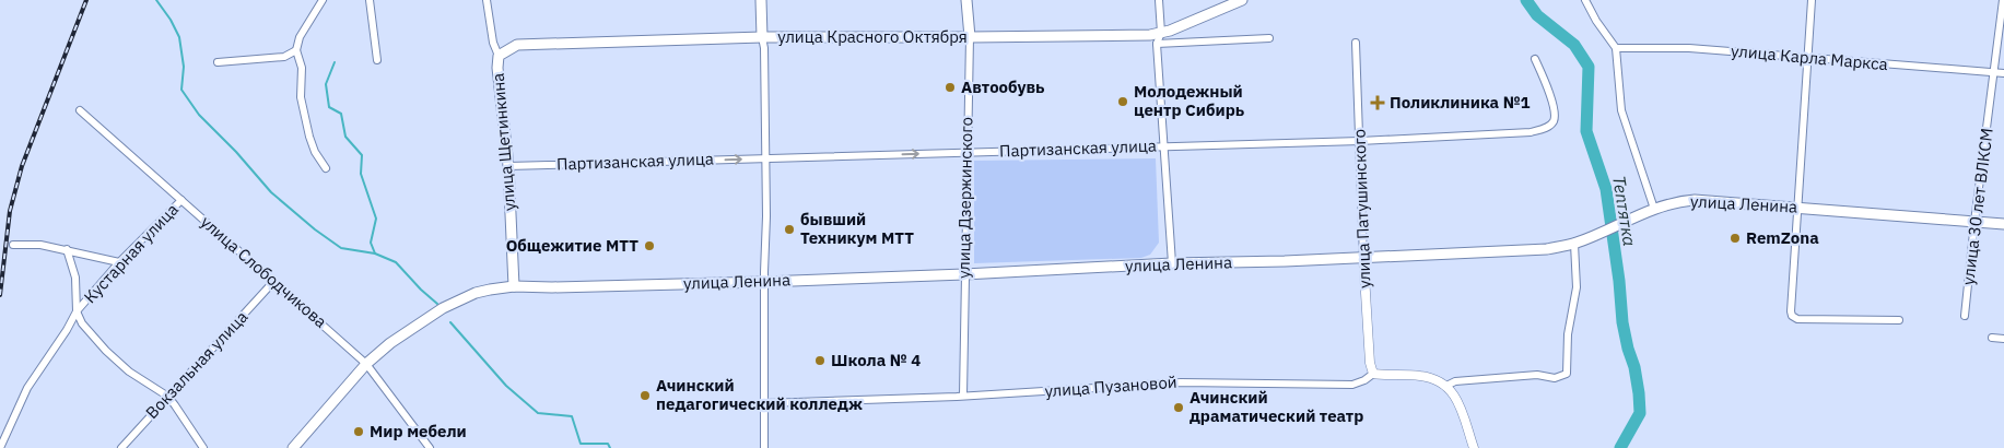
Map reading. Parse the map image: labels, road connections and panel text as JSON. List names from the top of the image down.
{
  "streets": {
    "main road": [
      "улица Красного Октября",
      "улица Щетинкина",
      "улица Дзержинского",
      "улица Ленина"
    ],
    "street": [
      "улица Карла Маркса",
      "Партизанская улица",
      "улица 30 лет ВЛКСМ",
      "улица Патушинского",
      "Кустарная улица",
      "улица Слободчикова",
      "Вокзальная улица",
      "улица Пузановой"
    ]
  },
  "crossings": [
    ["улица Красного Октября", "улица Щетинкина"],
    ["улица Красного Октября", "улица Дзержинского"],
    ["улица Карла Маркса", "улица 30 лет ВЛКСМ"],
    ["улица Щетинкина", "Партизанская улица"],
    ["улица Щетинкина", "улица Ленина"],
    ["Партизанская улица", "улица Дзержинского"],
    ["Партизанская улица", "улица Патушинского"],
    ["улица Дзержинского", "улица Ленина"],
    ["улица Дзержинского", "улица Пузановой"],
    ["улица Ленина", "улица 30 лет ВЛКСМ"],
    ["улица Ленина", "улица Патушинского"],
    ["улица Ленина", "улица Слободчикова"],
    ["улица Патушинского", "улица Пузановой"],
    ["Кустарная улица", "улица Слободчикова"],
    ["улица Слободчикова", "Вокзальная улица"]
  ],
  "one_way": ["Партизанская улица"],
  "water": ["Тептятка"],
  "places": {
    "other": [
      "Автообувь",
      "Молодежный центр Сибирь",
      "бывший Техникум МТТ",
      "RemZona",
      "Общежитие МТТ",
      "Школа № 4",
      "Ачинский педагогический колледж",
      "Ачинский драматический театр",
      "Мир мебели"
    ],
    "health": ["Поликлиника №1"]
  }
}
